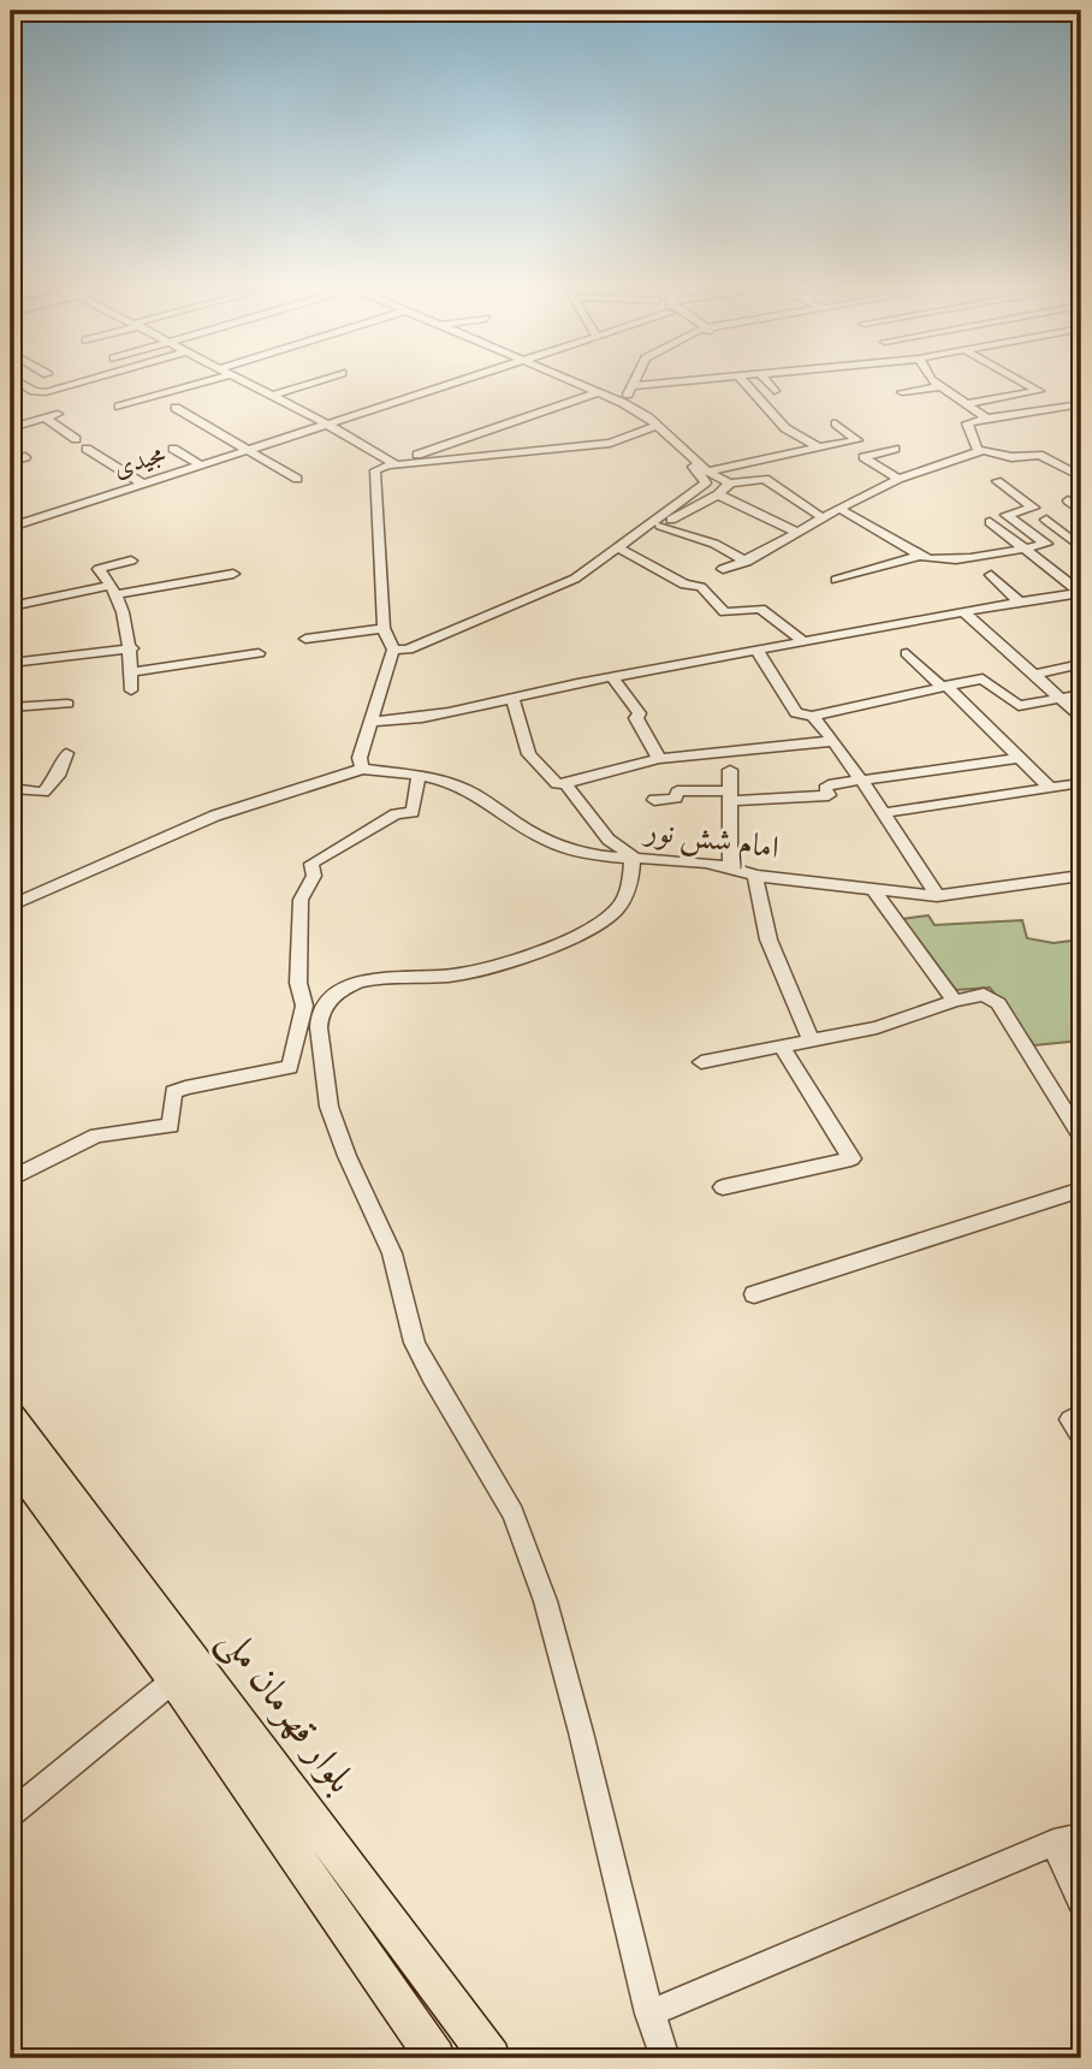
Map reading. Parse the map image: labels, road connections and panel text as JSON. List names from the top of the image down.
{
  "streets": {
    "highway": ["بلوار قهرمان ملی"],
    "street": ["مجیدی", "امام شش نور"]
  }
}
